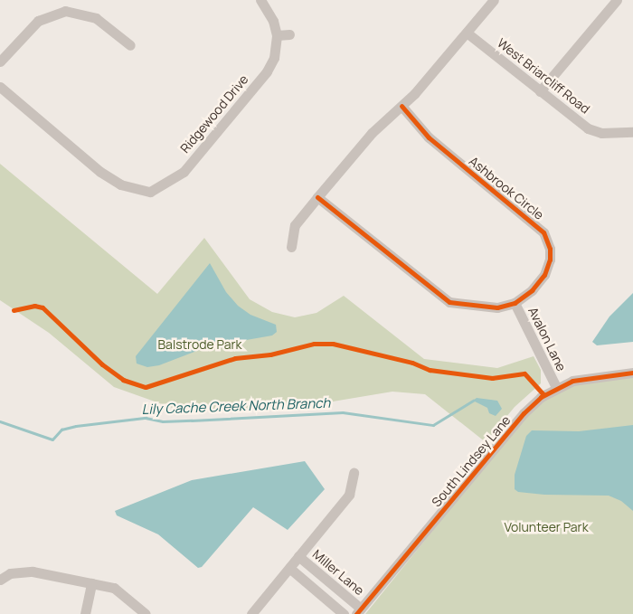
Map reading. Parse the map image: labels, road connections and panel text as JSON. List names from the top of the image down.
{
  "streets": {
    "street": [
      "West Briarcliff Road",
      "Ridgewood Drive",
      "Ashbrook Circle",
      "Avalon Lane",
      "South Lindsey Lane",
      "Miller Lane"
    ]
  },
  "crossings": [
    ["Ashbrook Circle", "Avalon Lane"],
    ["Avalon Lane", "South Lindsey Lane"],
    ["South Lindsey Lane", "Miller Lane"]
  ],
  "water": ["Lily Cache Creek North Branch"],
  "parks": ["Balstrode Park", "Volunteer Park"]
}
